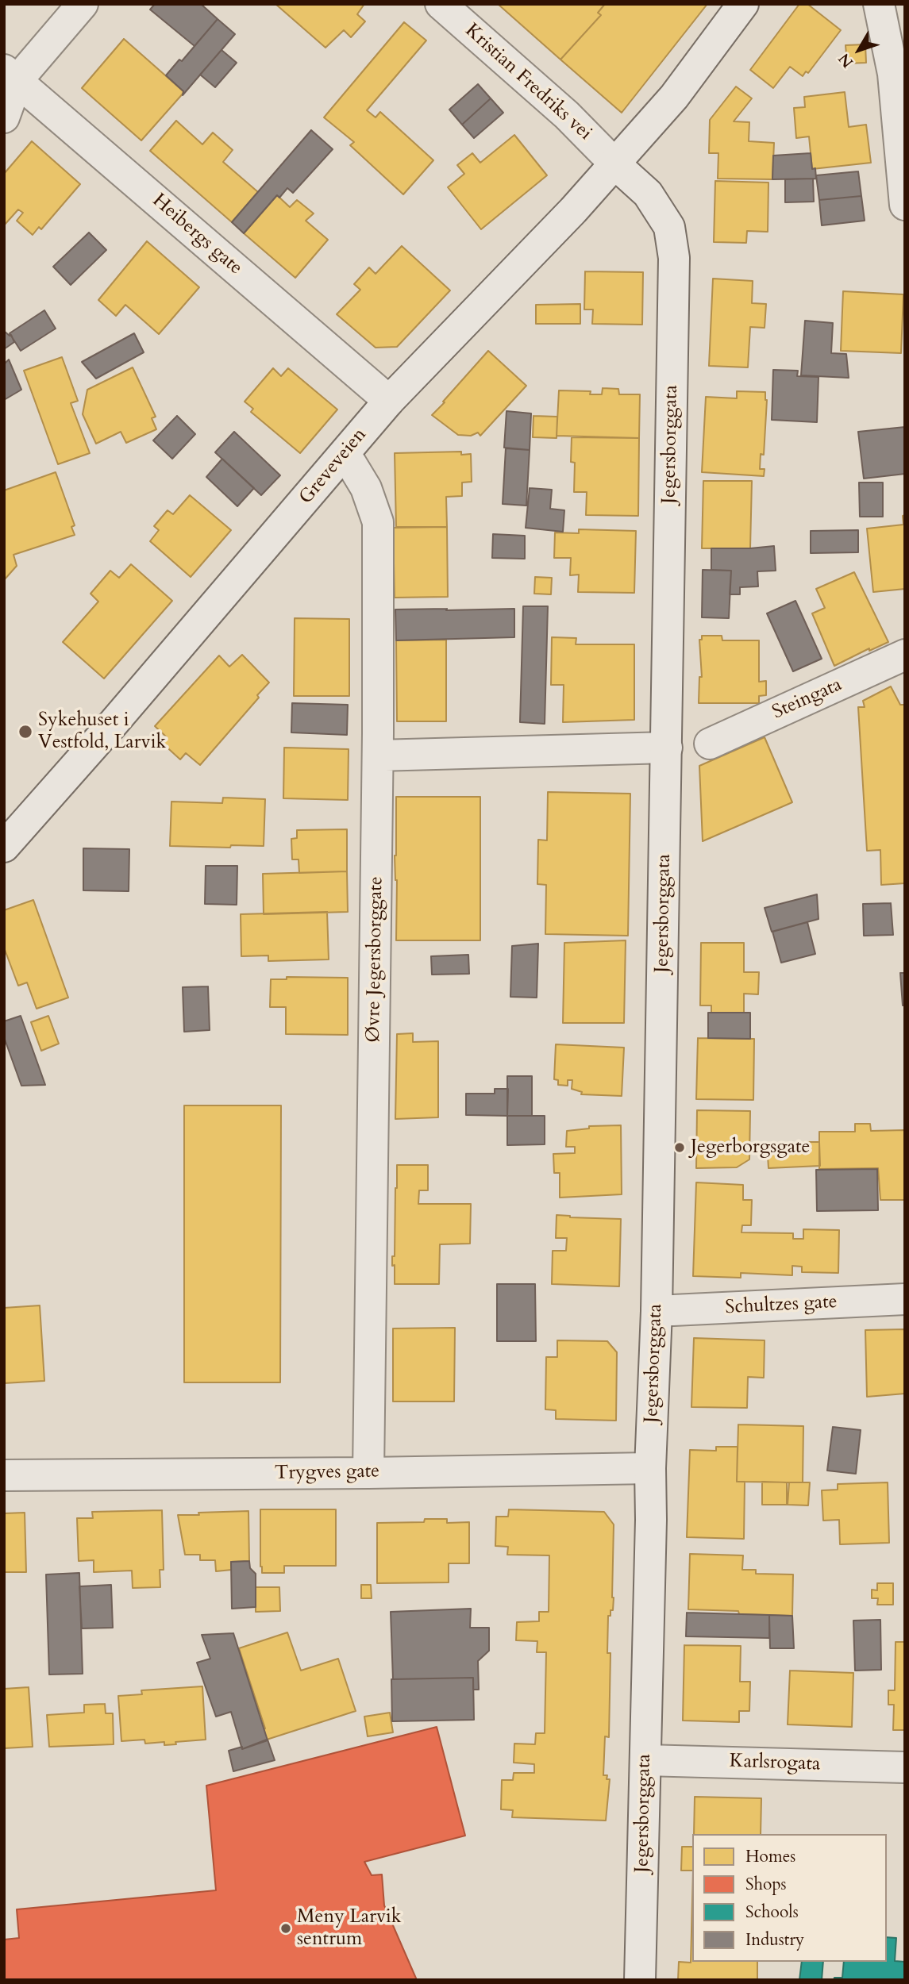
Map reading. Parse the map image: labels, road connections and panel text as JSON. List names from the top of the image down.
{
  "streets": {
    "street": [
      "Kristian Fredriks vei",
      "Heibergs gate",
      "Jegersborggata",
      "Greveveien",
      "Steingata",
      "Øvre Jegersborggate",
      "Schultzes gate",
      "Trygves gate",
      "Karlsrogata"
    ]
  },
  "crossings": [
    ["Kristian Fredriks vei", "Jegersborggata"],
    ["Kristian Fredriks vei", "Greveveien"],
    ["Heibergs gate", "Greveveien"],
    ["Jegersborggata", "Greveveien"],
    ["Jegersborggata", "Schultzes gate"],
    ["Jegersborggata", "Trygves gate"],
    ["Jegersborggata", "Karlsrogata"],
    ["Greveveien", "Øvre Jegersborggate"],
    ["Øvre Jegersborggate", "Trygves gate"]
  ],
  "places": ["Sykehuset i Vestfold, Larvik", "Jegerborgsgate", "Meny Larvik sentrum"],
  "legend": [
    "Homes",
    "Shops",
    "Schools",
    "Industry"
  ],
  "north": "bottom left"
}
